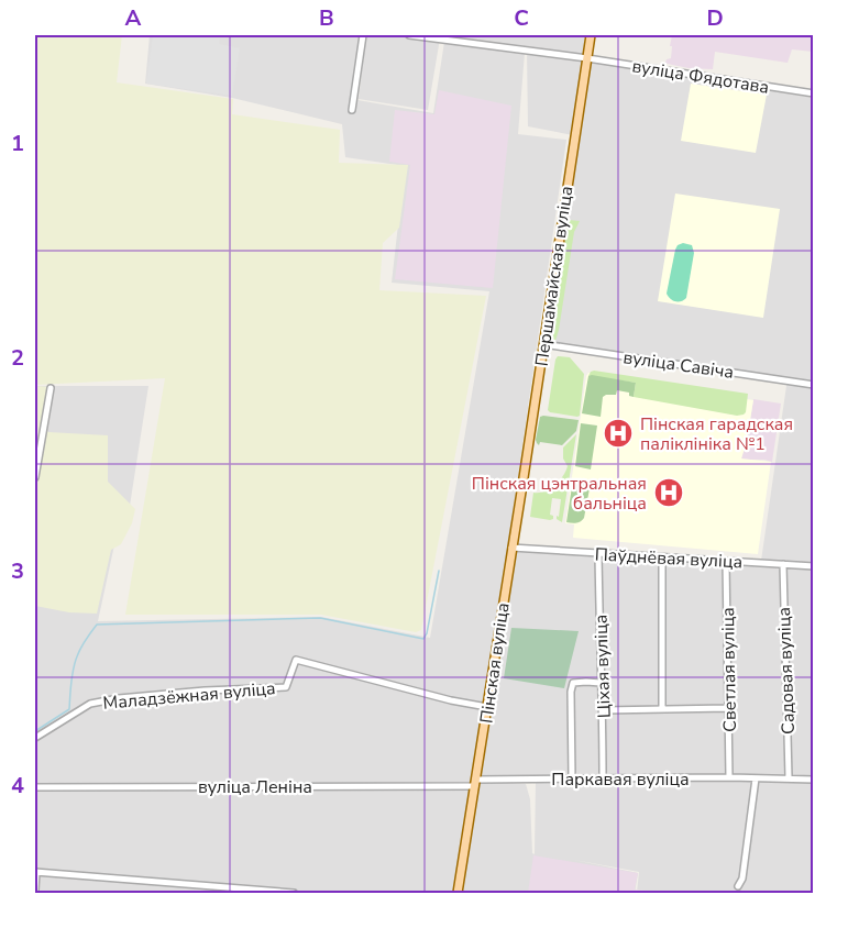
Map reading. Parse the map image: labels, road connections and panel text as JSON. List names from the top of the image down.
{
  "streets": {
    "main road": ["Першамайская вуліца", "Пінская вуліца"],
    "street": [
      "вуліца Фядотава",
      "вуліца Савіча",
      "Паўднёвая вуліца",
      "Ціхая вуліца",
      "Светлая вуліца",
      "Садовая вуліца",
      "Маладзёжная вуліца",
      "Паркавая вуліца",
      "вуліца Леніна"
    ]
  },
  "crossings": [
    ["вуліца Фядотава", "Першамайская вуліца"],
    ["Першамайская вуліца", "вуліца Савіча"],
    ["Першамайская вуліца", "Паўднёвая вуліца"],
    ["Першамайская вуліца", "Пінская вуліца"],
    ["Паўднёвая вуліца", "Пінская вуліца"],
    ["Паўднёвая вуліца", "Ціхая вуліца"],
    ["Паўднёвая вуліца", "Светлая вуліца"],
    ["Паўднёвая вуліца", "Садовая вуліца"],
    ["Пінская вуліца", "Маладзёжная вуліца"],
    ["Пінская вуліца", "Паркавая вуліца"],
    ["Пінская вуліца", "вуліца Леніна"],
    ["Ціхая вуліца", "Паркавая вуліца"],
    ["Светлая вуліца", "Паркавая вуліца"],
    ["Садовая вуліца", "Паркавая вуліца"],
    ["Паркавая вуліца", "вуліца Леніна"]
  ],
  "places": {
    "hospital": ["Пінская гарадская паліклініка №1", "Пінская цэнтральная бальніца"]
  },
  "grid": {
    "columns": [
      "A",
      "B",
      "C",
      "D"
    ],
    "rows": [
      "1",
      "2",
      "3",
      "4"
    ]
  }
}
